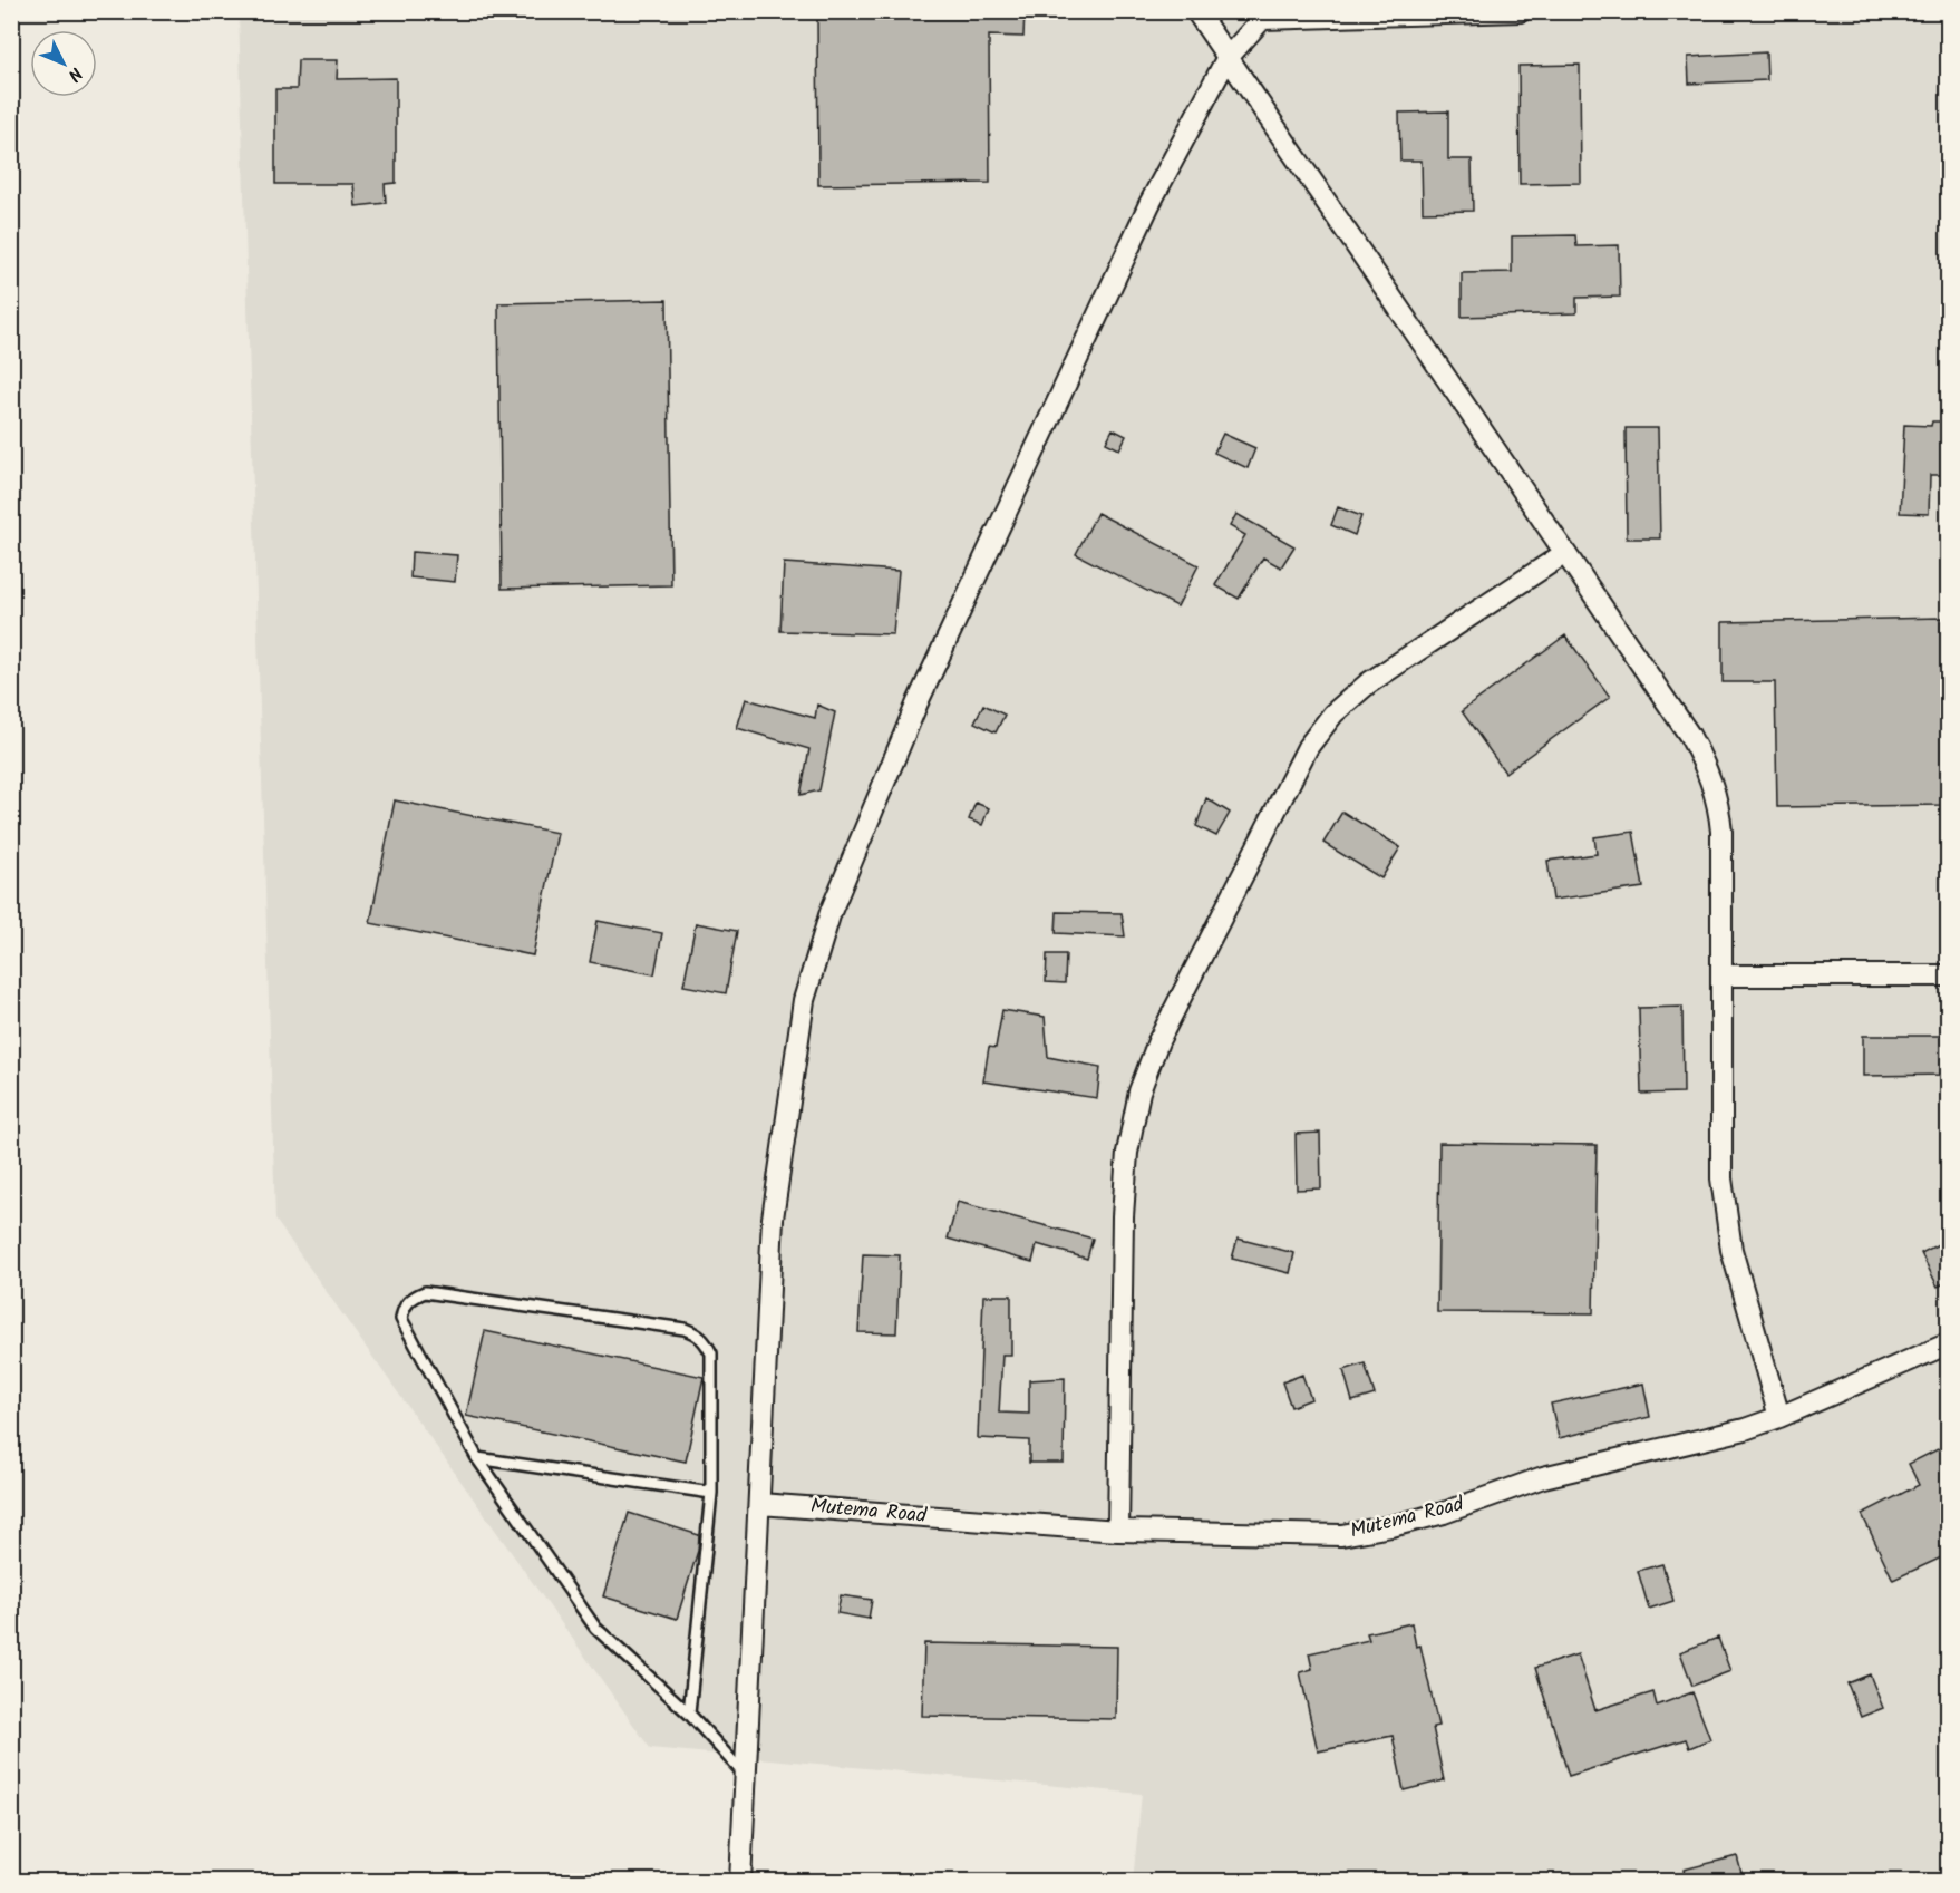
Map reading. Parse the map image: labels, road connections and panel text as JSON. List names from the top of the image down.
{
  "streets": {
    "street": ["Mutema Road"]
  },
  "north": "bottom right"
}
